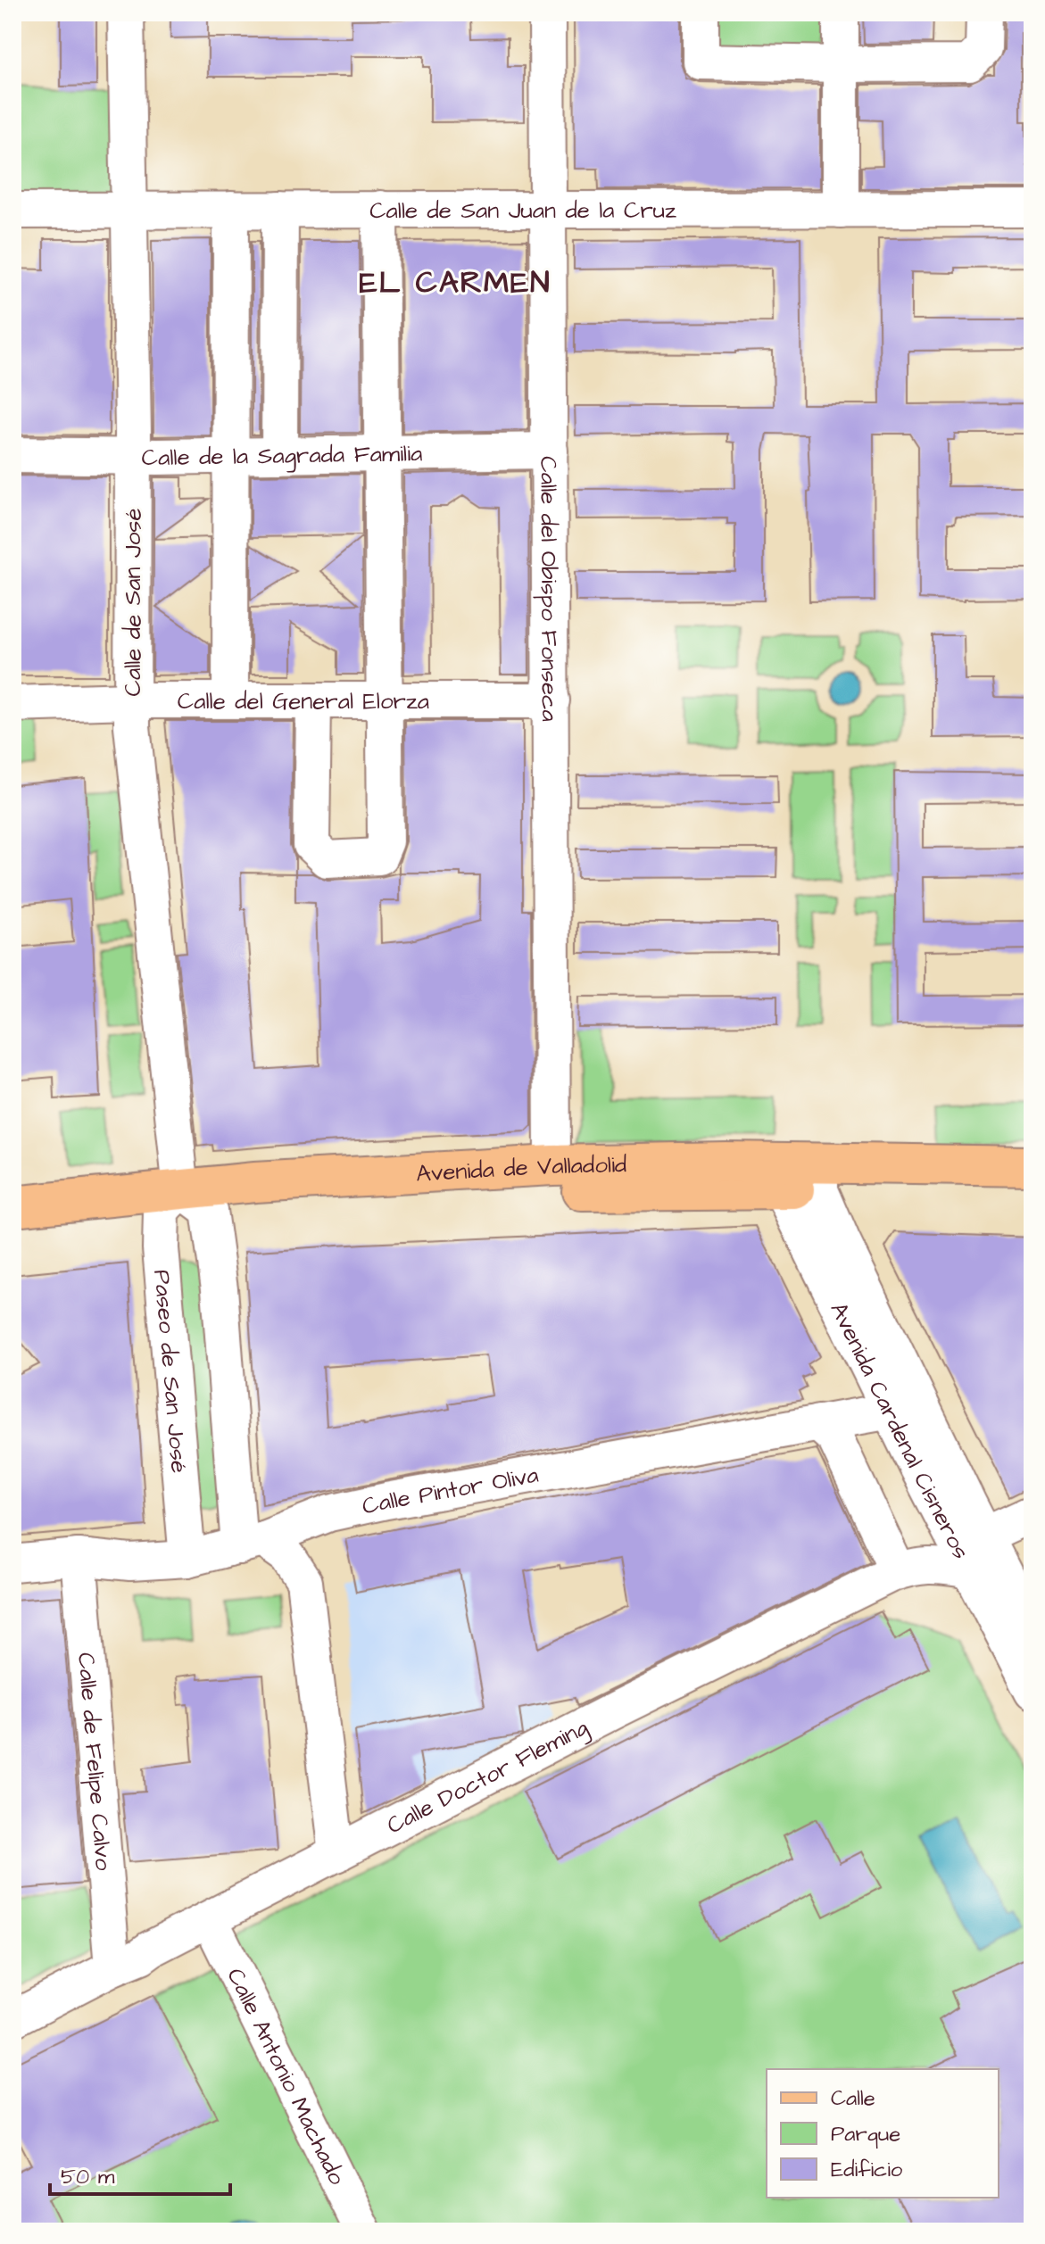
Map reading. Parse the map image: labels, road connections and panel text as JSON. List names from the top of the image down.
{
  "streets": {
    "main road": ["Avenida de Valladolid"],
    "street": [
      "Calle de San Juan de la Cruz",
      "Calle de la Sagrada Familia",
      "Calle del Obispo Fonseca",
      "Calle de San José",
      "Calle del General Elorza",
      "Paseo de San José",
      "Avenida Cardenal Cisneros",
      "Calle Pintor Oliva",
      "Calle de Felipe Calvo",
      "Calle Doctor Fleming",
      "Calle Antonio Machado"
    ]
  },
  "crossings": [
    ["Calle de San Juan de la Cruz", "Calle del Obispo Fonseca"],
    ["Calle de San Juan de la Cruz", "Calle de San José"],
    ["Calle de la Sagrada Familia", "Calle del Obispo Fonseca"],
    ["Calle de la Sagrada Familia", "Calle de San José"],
    ["Calle del Obispo Fonseca", "Calle del General Elorza"],
    ["Calle del Obispo Fonseca", "Avenida de Valladolid"],
    ["Calle de San José", "Calle del General Elorza"],
    ["Calle de San José", "Avenida de Valladolid"],
    ["Calle de San José", "Paseo de San José"],
    ["Avenida de Valladolid", "Paseo de San José"],
    ["Avenida de Valladolid", "Avenida Cardenal Cisneros"],
    ["Paseo de San José", "Calle Pintor Oliva"],
    ["Avenida Cardenal Cisneros", "Calle Pintor Oliva"],
    ["Avenida Cardenal Cisneros", "Calle Doctor Fleming"],
    ["Calle Pintor Oliva", "Calle de Felipe Calvo"],
    ["Calle de Felipe Calvo", "Calle Doctor Fleming"],
    ["Calle Doctor Fleming", "Calle Antonio Machado"]
  ],
  "districts": ["EL CARMEN"],
  "legend": ["Calle", "Parque", "Edificio"],
  "scale_bar": "50 m"
}
